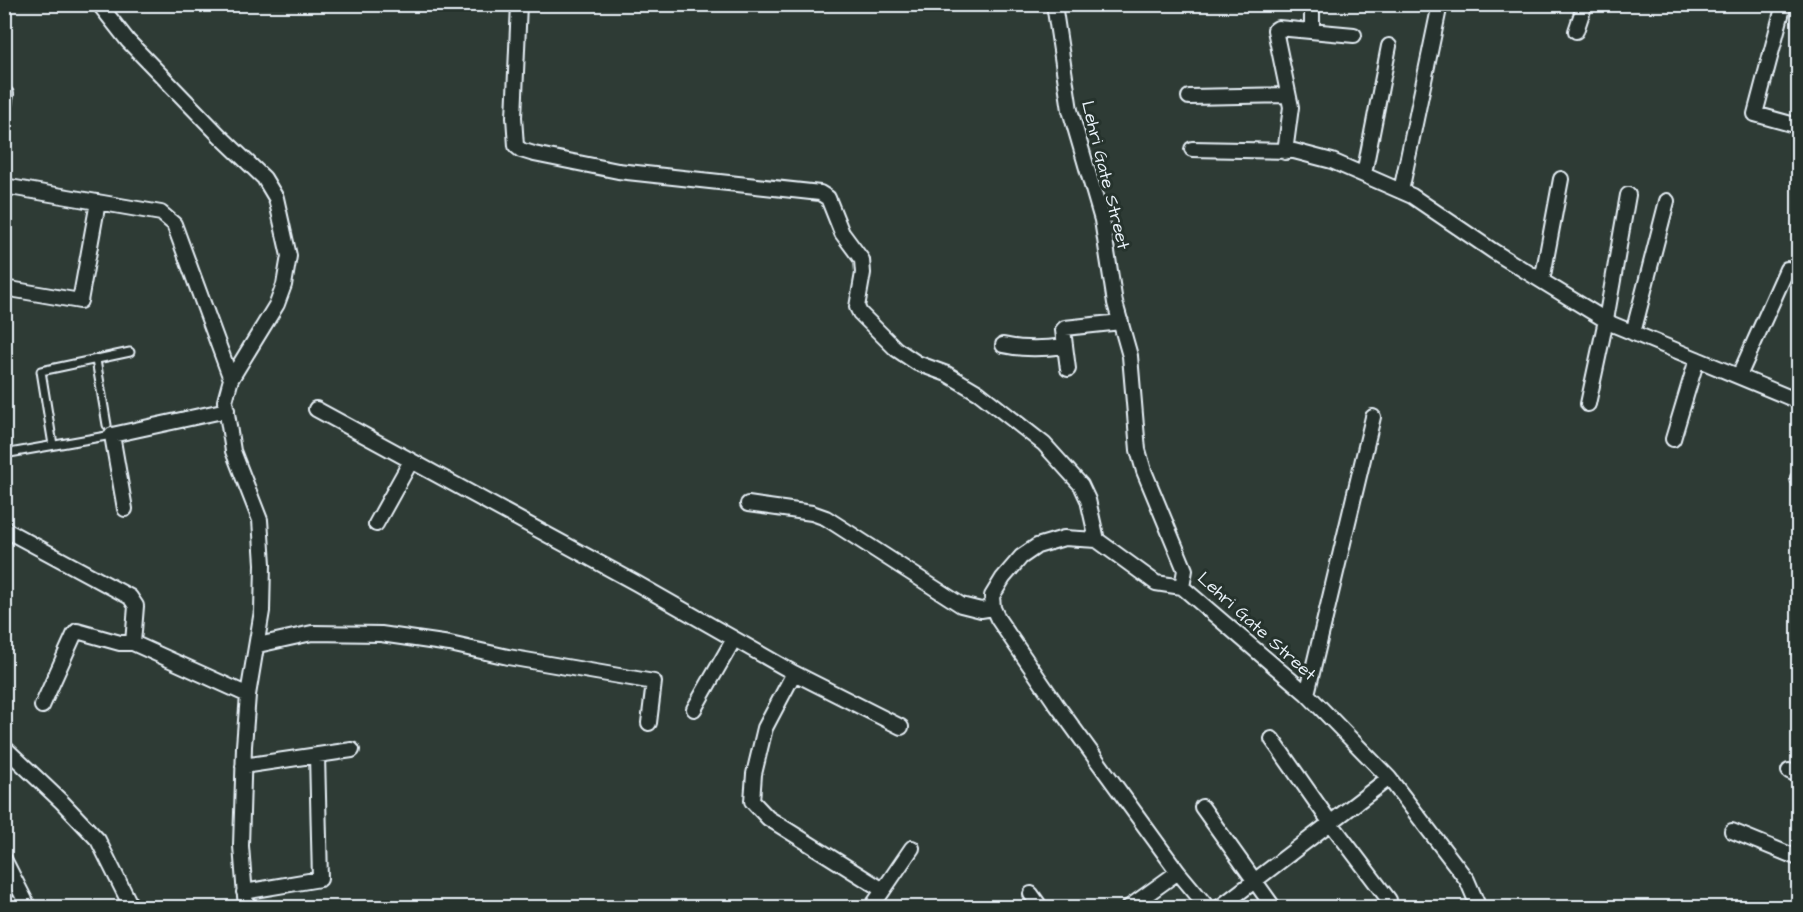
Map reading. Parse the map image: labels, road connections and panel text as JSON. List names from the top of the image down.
{
  "streets": {
    "street": ["Lehri Gate Street"]
  }
}
